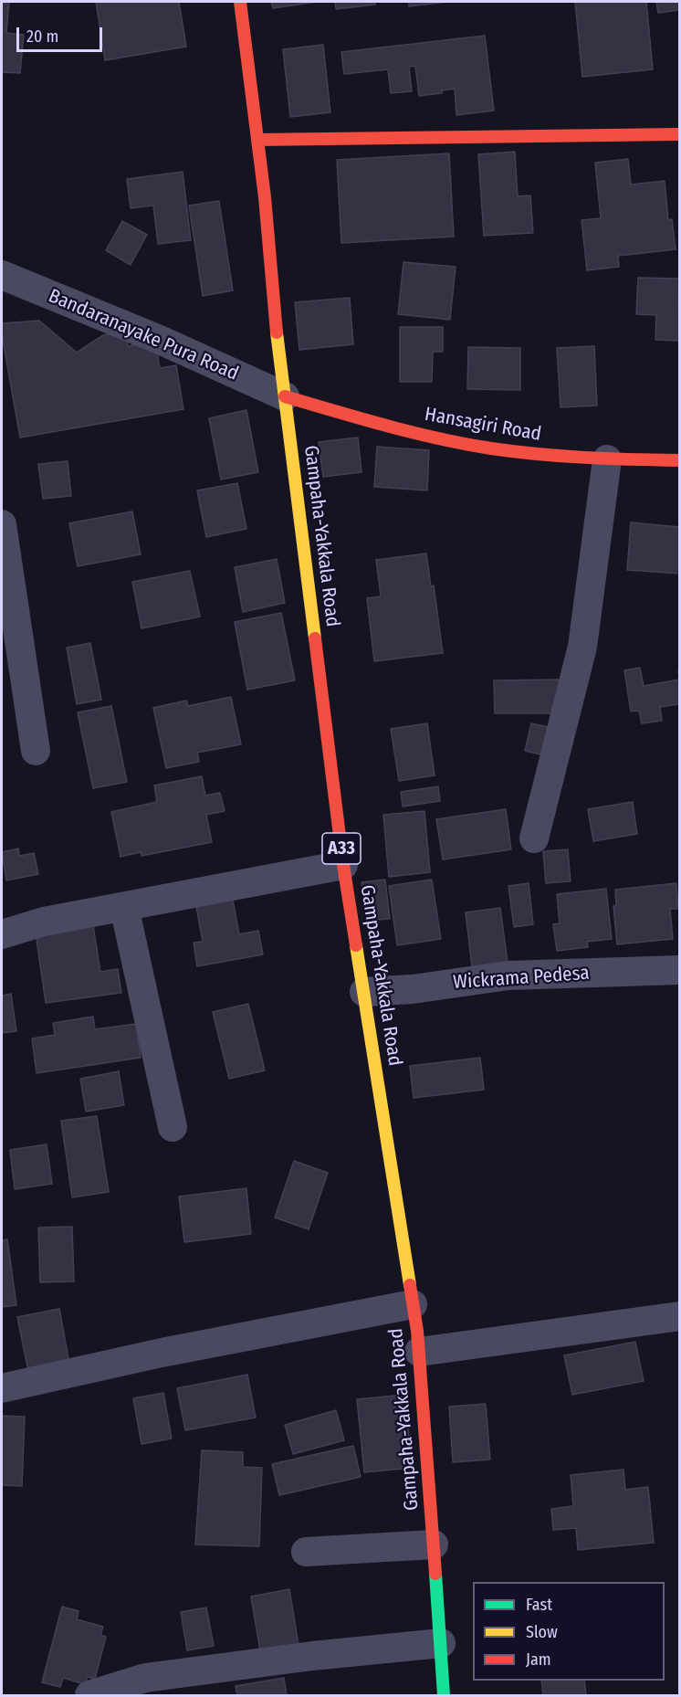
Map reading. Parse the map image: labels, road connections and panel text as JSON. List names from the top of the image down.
{
  "streets": {
    "main road": ["Hansagiri Road", "Gampaha-Yakkala Road", "A33"],
    "street": ["Bandaranayake Pura Road", "Wickrama Pedesa"]
  },
  "crossings": [
    ["Bandaranayake Pura Road", "Hansagiri Road"],
    ["Bandaranayake Pura Road", "Gampaha-Yakkala Road"],
    ["Hansagiri Road", "Gampaha-Yakkala Road"],
    ["Gampaha-Yakkala Road", "Wickrama Pedesa"]
  ],
  "legend": ["Fast", "Slow", "Jam"],
  "scale_bar": "20 m"
}
